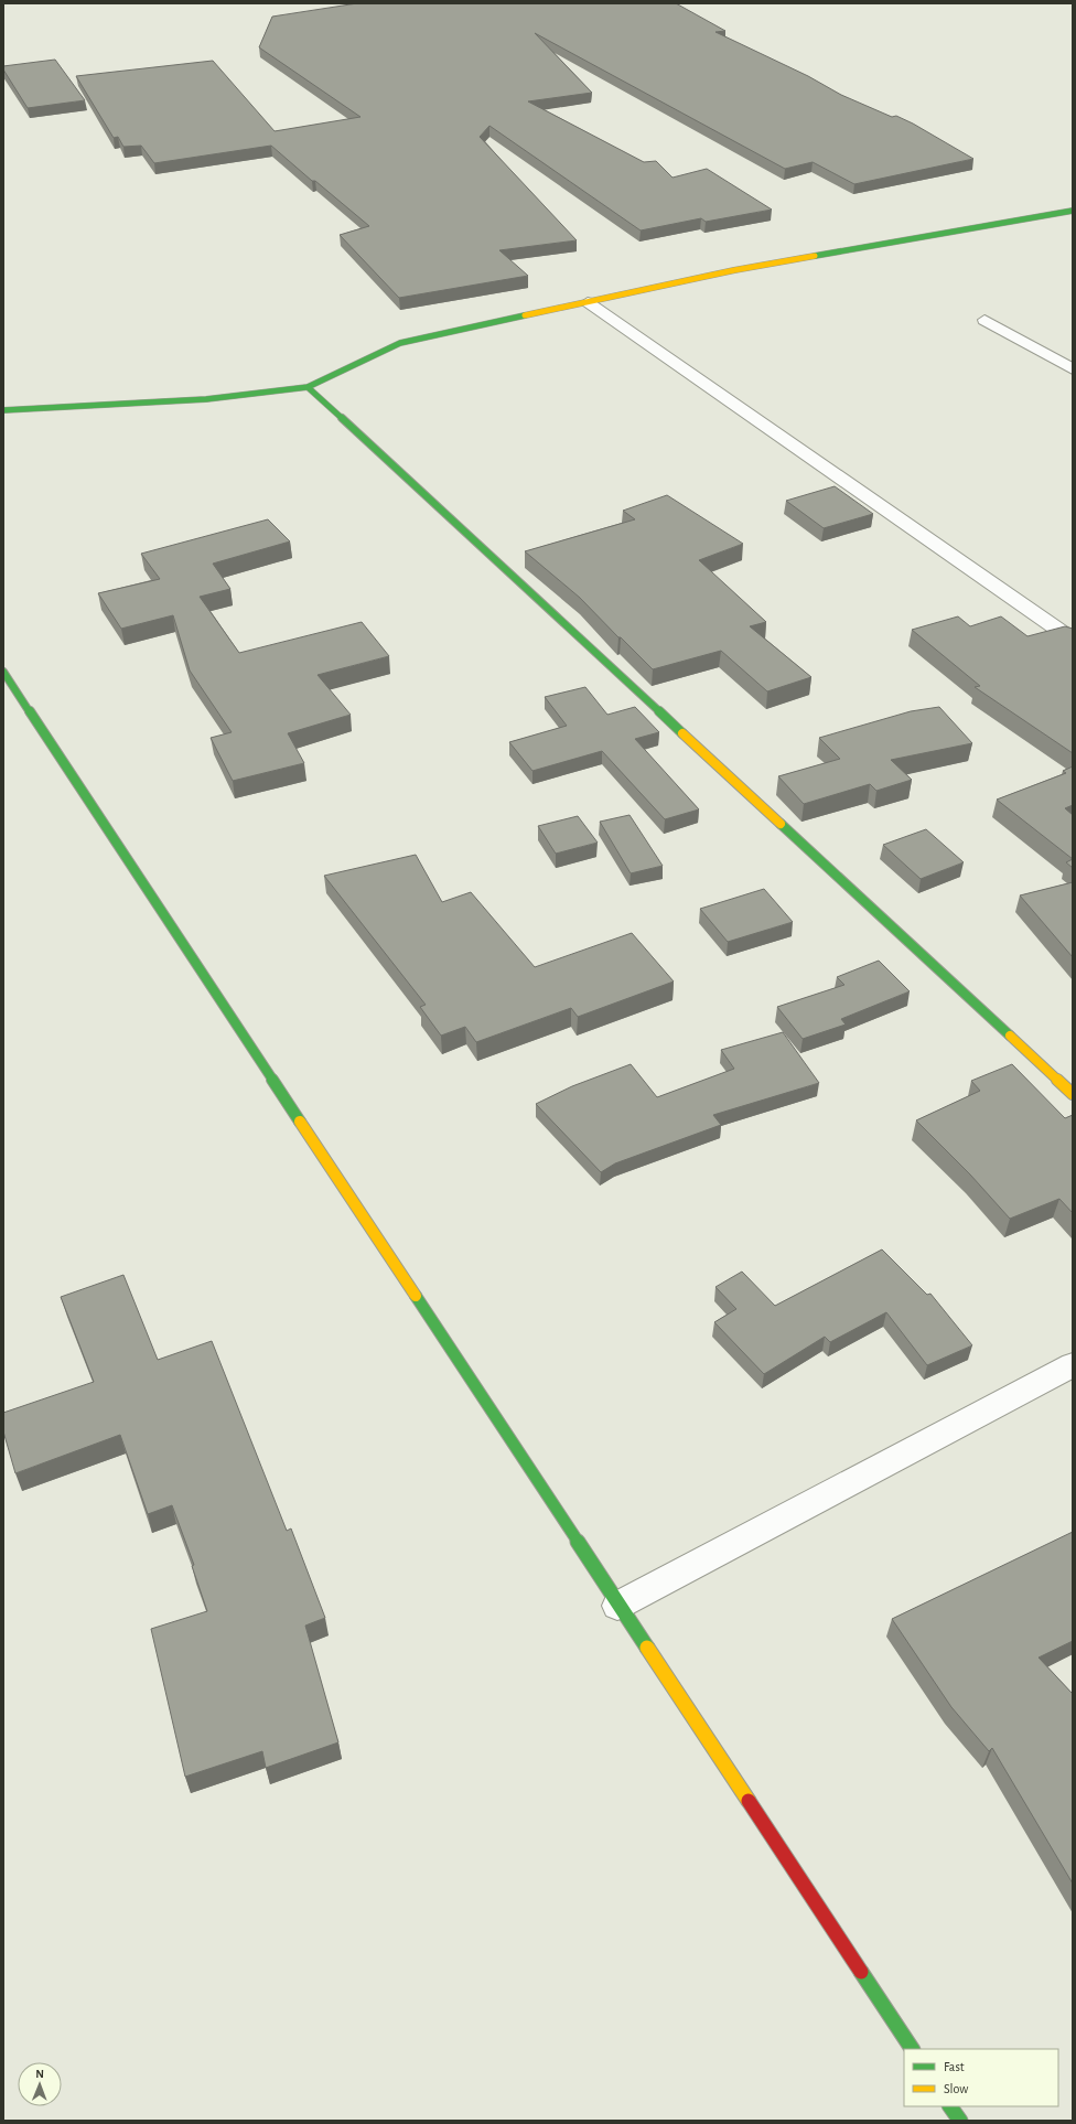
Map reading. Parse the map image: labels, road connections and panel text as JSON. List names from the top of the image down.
{
  "legend": ["Fast", "Slow"],
  "north": "top"
}
